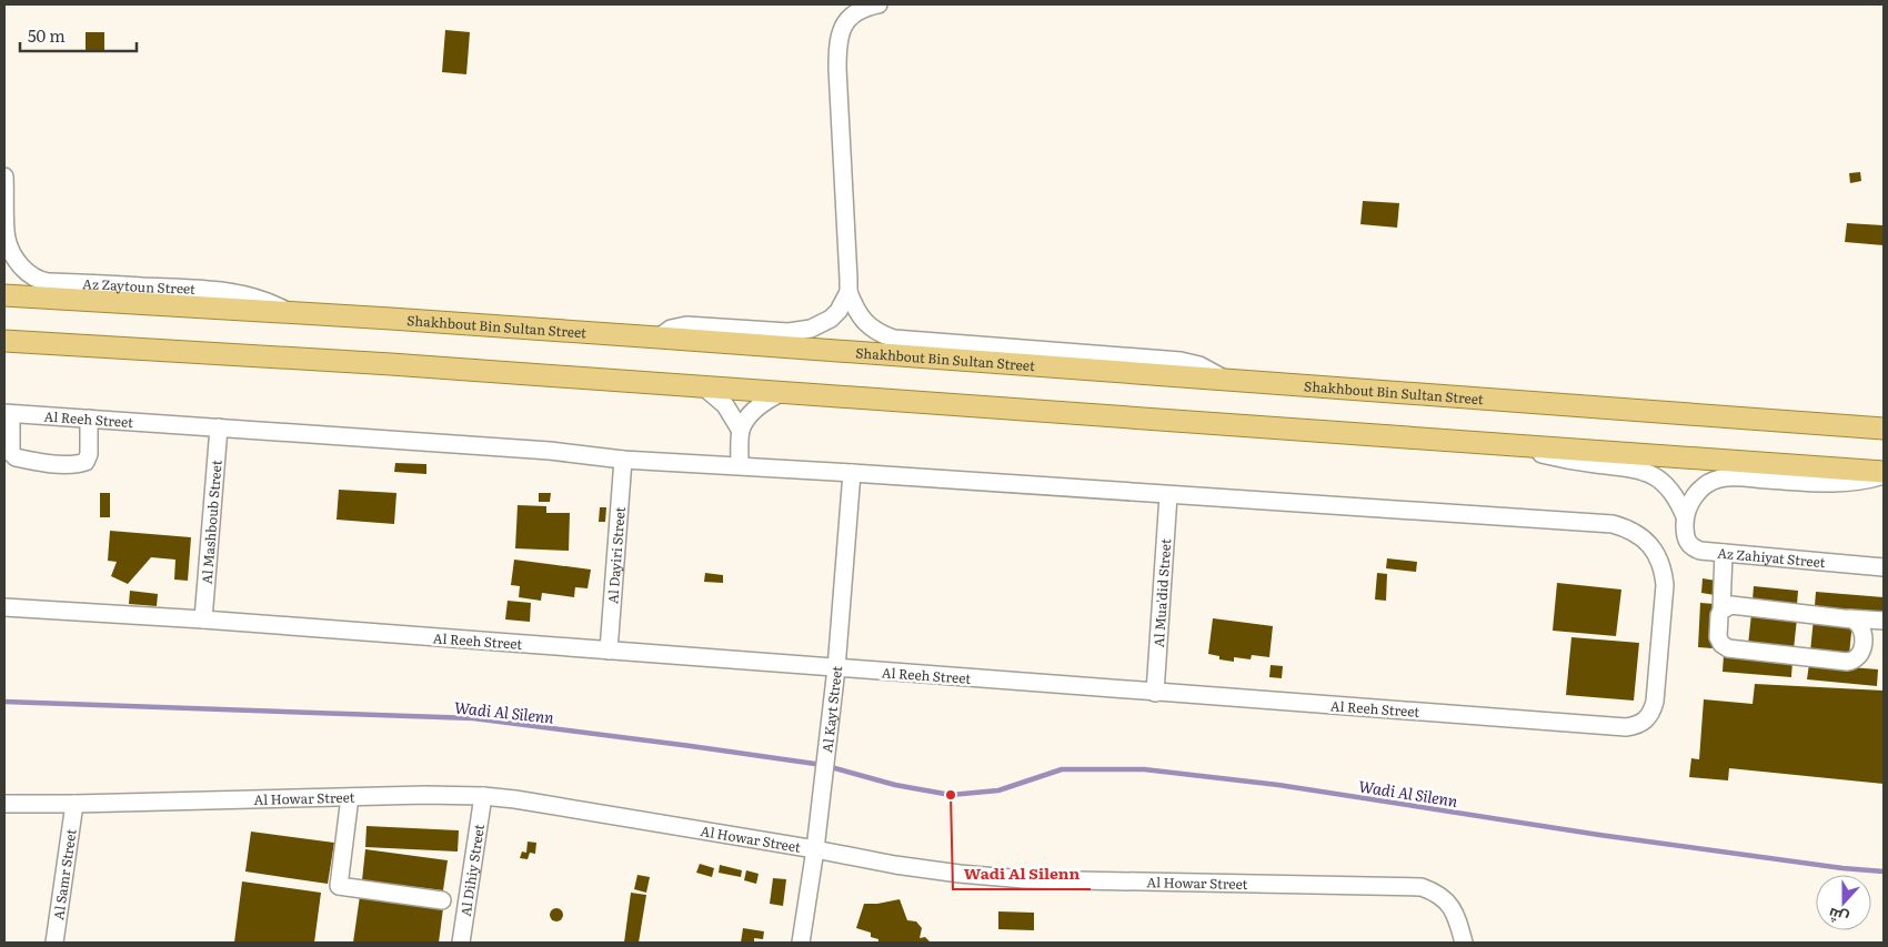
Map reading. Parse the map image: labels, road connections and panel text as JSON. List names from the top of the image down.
{
  "streets": {
    "main road": ["Shakhbout Bin Sultan Street"],
    "street": [
      "Az Zaytoun Street",
      "Al Reeh Street",
      "Al Mashboub Street",
      "Al Dayiri Street",
      "Az Zahiyat Street",
      "Al Mua'did Street",
      "Al Kayt Street",
      "Al Howar Street",
      "Al Dihiy Street",
      "Al Samr Street"
    ]
  },
  "crossings": [
    ["Az Zaytoun Street", "Shakhbout Bin Sultan Street"],
    ["Al Reeh Street", "Al Mashboub Street"],
    ["Al Reeh Street", "Al Dayiri Street"],
    ["Al Reeh Street", "Al Mua'did Street"],
    ["Al Reeh Street", "Al Kayt Street"],
    ["Al Kayt Street", "Al Howar Street"],
    ["Al Howar Street", "Al Dihiy Street"],
    ["Al Howar Street", "Al Samr Street"]
  ],
  "water": ["Wadi Al Silenn"],
  "places": ["Wadi Al Silenn"],
  "scale_bar": "50 m",
  "north": "bottom"
}
